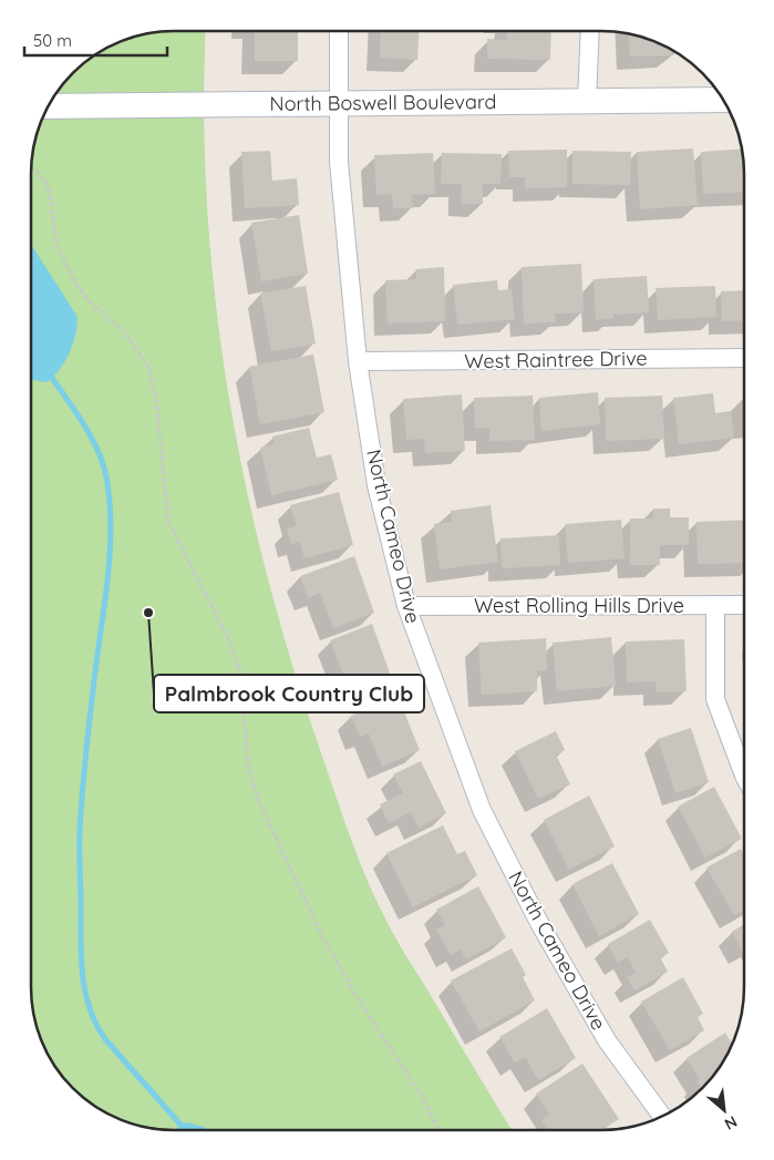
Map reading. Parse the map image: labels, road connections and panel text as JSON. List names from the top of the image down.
{
  "streets": {
    "street": [
      "North Boswell Boulevard",
      "West Raintree Drive",
      "North Cameo Drive",
      "West Rolling Hills Drive"
    ]
  },
  "crossings": [
    ["North Boswell Boulevard", "North Cameo Drive"],
    ["West Raintree Drive", "North Cameo Drive"],
    ["North Cameo Drive", "West Rolling Hills Drive"]
  ],
  "places": ["Palmbrook Country Club"],
  "scale_bar": "50 m",
  "north": "bottom right"
}
